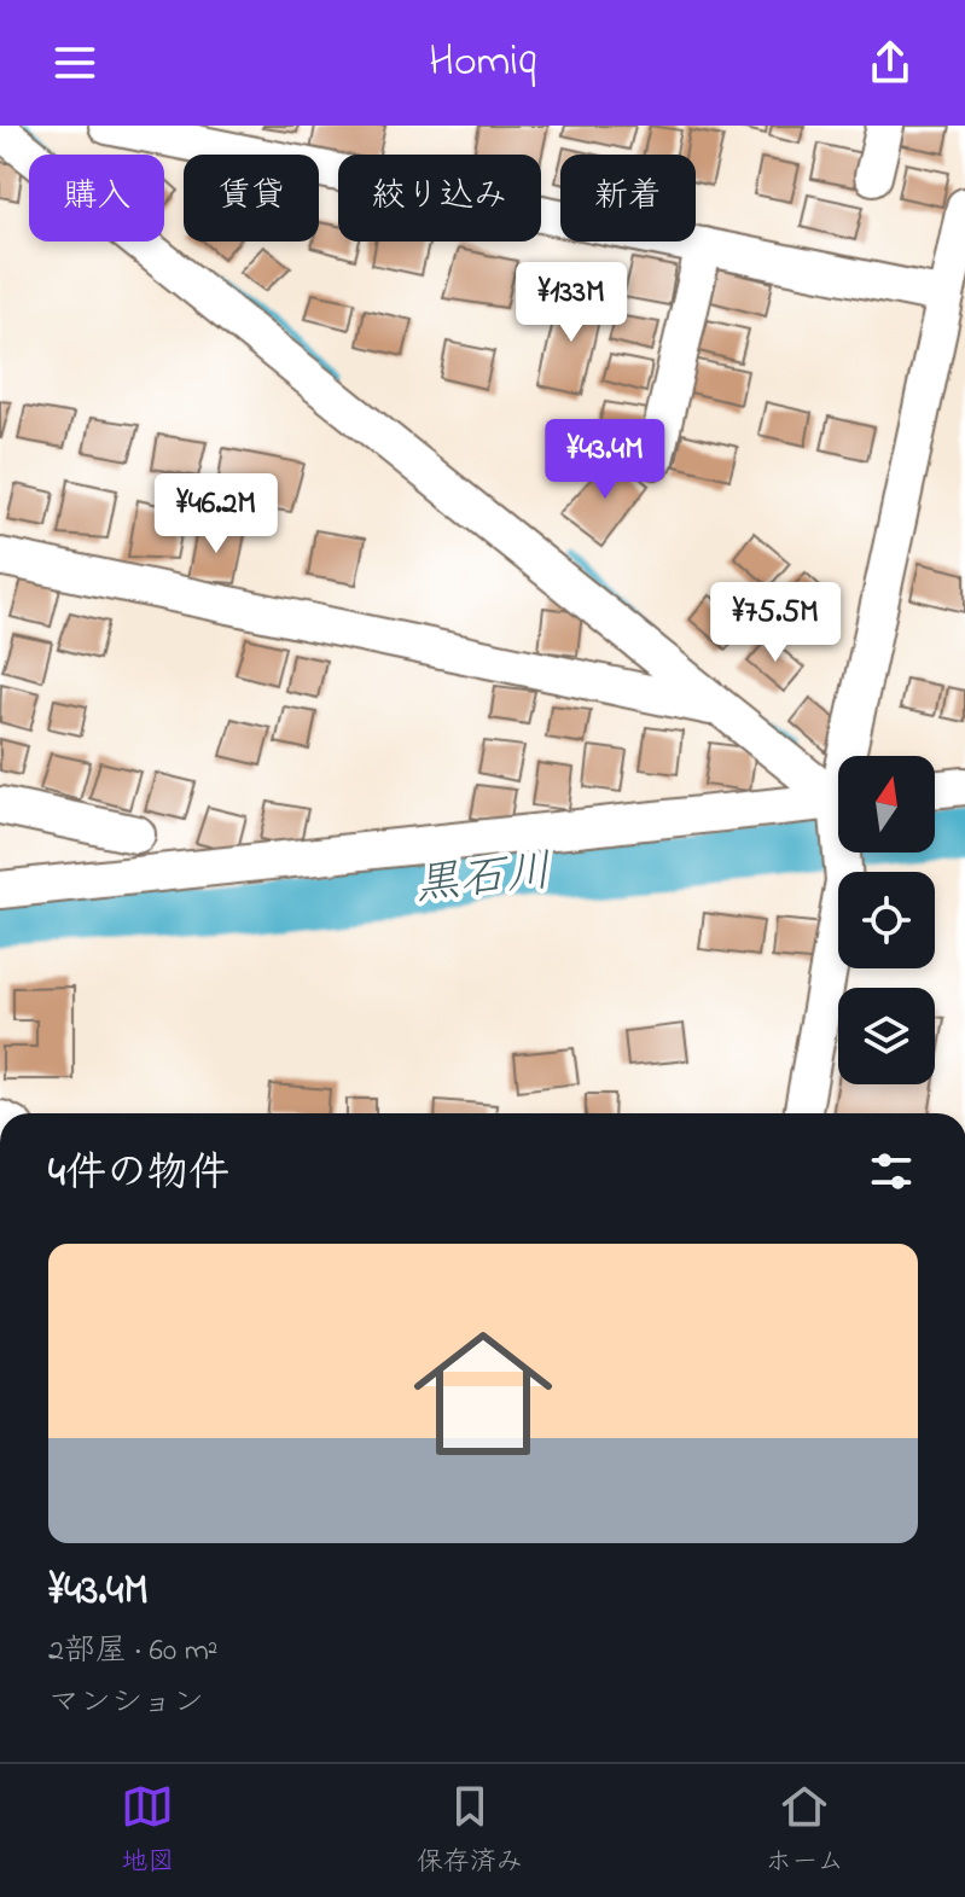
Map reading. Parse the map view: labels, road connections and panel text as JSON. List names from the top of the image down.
{
  "water": ["黒石川"],
  "north": "top",
  "page": {
    "header": "Homiq",
    "chip": [
      "購入",
      "賃貸",
      "絞り込み",
      "新着"
    ],
    "price": [
      "¥133M",
      "¥43.4M",
      "¥46.2M",
      "¥75.5M"
    ],
    "heading": "4件の物件",
    "list": [
      {
        "name": "¥43.4M",
        "note": "2部屋 · 60 m² · マンション"
      }
    ],
    "tabs": ["地図", "保存済み", "ホーム"]
  }
}
